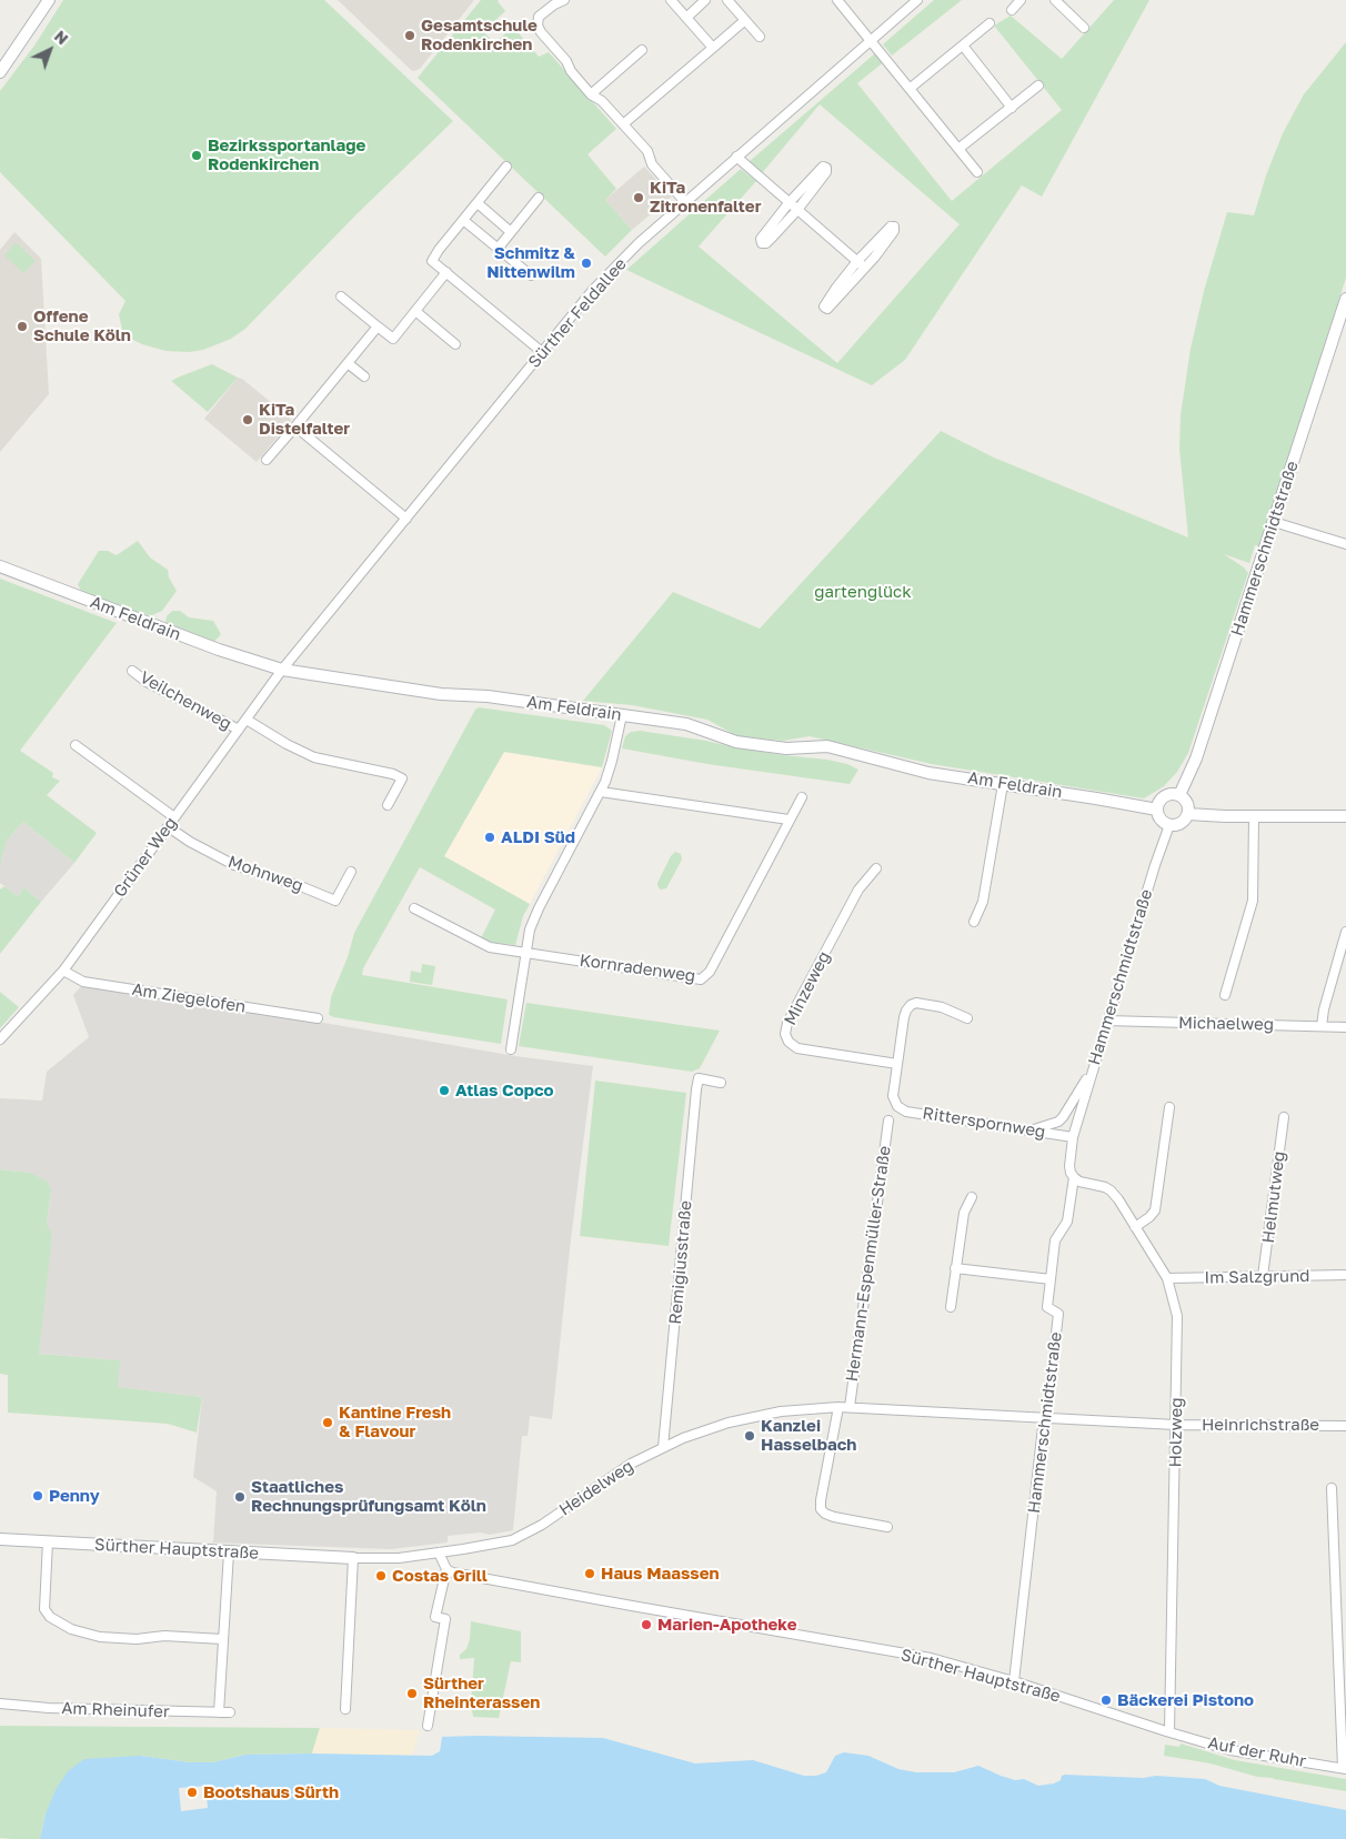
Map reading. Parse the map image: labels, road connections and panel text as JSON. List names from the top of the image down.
{
  "streets": {
    "street": [
      "Sürther Feldallee",
      "Hammerschmidtstraße",
      "Am Feldrain",
      "Veilchenweg",
      "Grüner Weg",
      "Mohnweg",
      "Kornradenweg",
      "Minzeweg",
      "Am Ziegelofen",
      "Michaelweg",
      "Ritterspornweg",
      "Helmutweg",
      "Remigiusstraße",
      "Hermann-Espenmüller-Straße",
      "Im Salzgrund",
      "Heinrichstraße",
      "Holzweg",
      "Heidelweg",
      "Sürther Hauptstraße",
      "Am Rheinufer",
      "Auf der Ruhr"
    ]
  },
  "crossings": [
    ["Sürther Feldallee", "Am Feldrain"],
    ["Sürther Feldallee", "Grüner Weg"],
    ["Hammerschmidtstraße", "Am Feldrain"],
    ["Hammerschmidtstraße", "Michaelweg"],
    ["Hammerschmidtstraße", "Ritterspornweg"],
    ["Hammerschmidtstraße", "Holzweg"],
    ["Hammerschmidtstraße", "Heidelweg"],
    ["Hammerschmidtstraße", "Sürther Hauptstraße"],
    ["Am Feldrain", "Grüner Weg"],
    ["Veilchenweg", "Grüner Weg"],
    ["Grüner Weg", "Mohnweg"],
    ["Grüner Weg", "Am Ziegelofen"],
    ["Minzeweg", "Ritterspornweg"],
    ["Helmutweg", "Im Salzgrund"],
    ["Remigiusstraße", "Heidelweg"],
    ["Hermann-Espenmüller-Straße", "Heidelweg"],
    ["Im Salzgrund", "Holzweg"],
    ["Heinrichstraße", "Holzweg"],
    ["Heinrichstraße", "Heidelweg"],
    ["Holzweg", "Heidelweg"],
    ["Holzweg", "Sürther Hauptstraße"],
    ["Holzweg", "Auf der Ruhr"],
    ["Heidelweg", "Sürther Hauptstraße"],
    ["Sürther Hauptstraße", "Auf der Ruhr"]
  ],
  "parks": ["gartenglück"],
  "places": [
    "Gesamtschule Rodenkirchen",
    "Bezirkssportanlage Rodenkirchen",
    "KiTa Zitronenfalter",
    "Schmitz & Nittenwilm",
    "Offene Schule Köln",
    "KiTa Distelfalter",
    "ALDI Süd",
    "Atlas Copco",
    "Kantine Fresh & Flavour",
    "Kanzlei Hasselbach",
    "Penny",
    "Staatliches Rechnungsprüfungsamt Köln",
    "Haus Maassen",
    "Costas Grill",
    "Marien-Apotheke",
    "Sürther Rheinterassen",
    "Bäckerei Pistono",
    "Bootshaus Sürth"
  ],
  "north": "top right"
}
